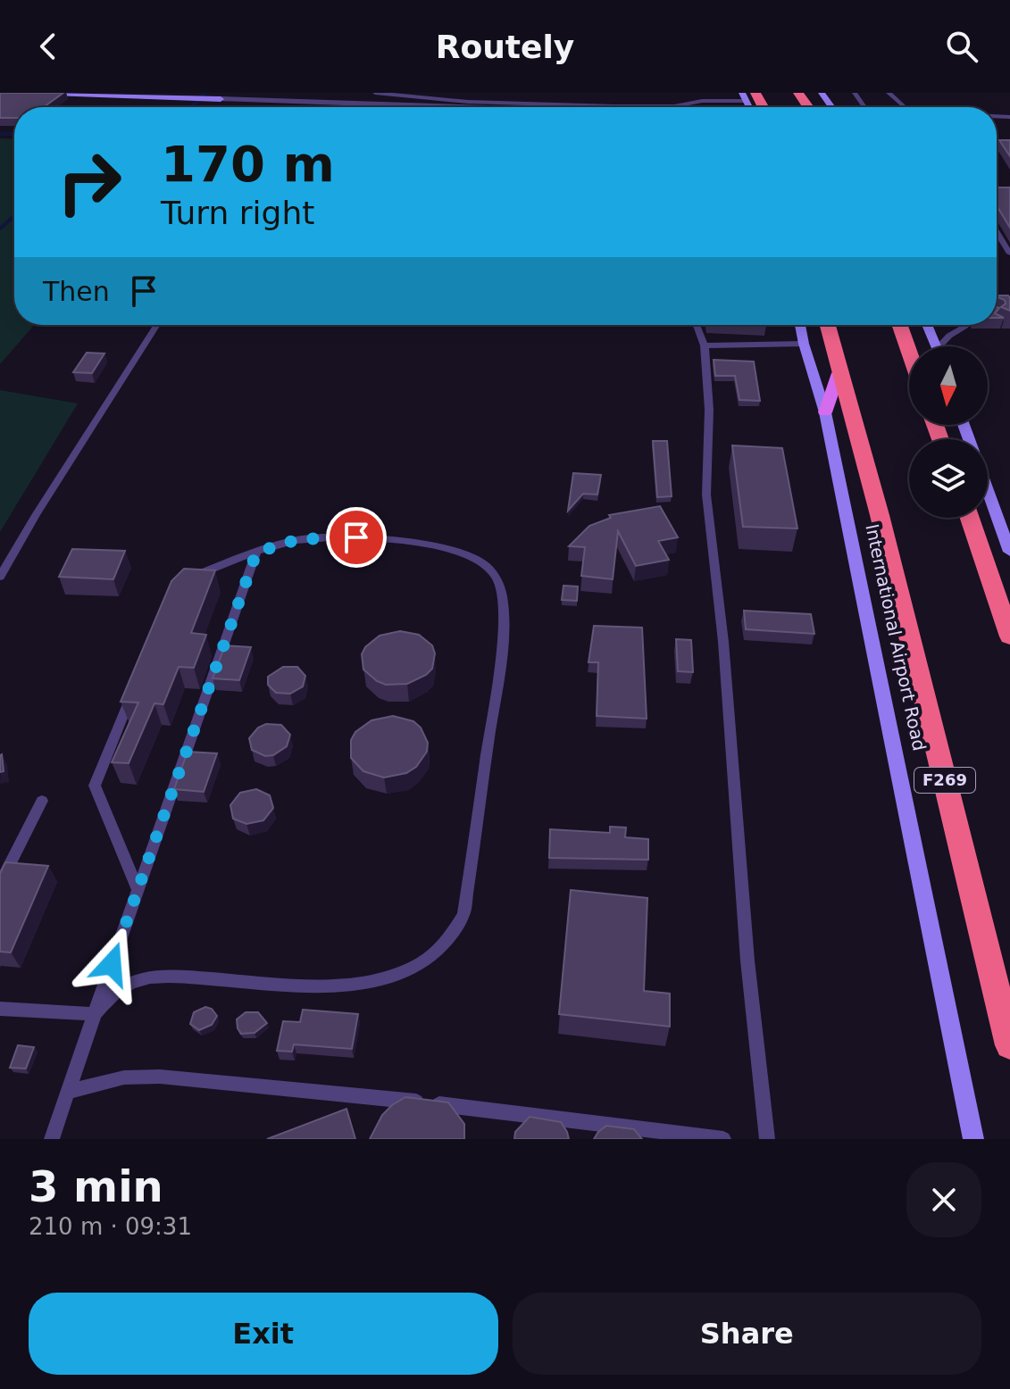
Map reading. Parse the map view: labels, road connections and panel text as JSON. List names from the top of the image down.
{
  "streets": {
    "highway": ["International Airport Road", "F269"]
  },
  "north": "bottom",
  "page": {
    "header": "Routely",
    "turn": ["170 m", "Turn right"],
    "then": "Then",
    "heading": ["3 min", "210 m · 09:31"],
    "buttons": ["Exit", "Share"]
  }
}
